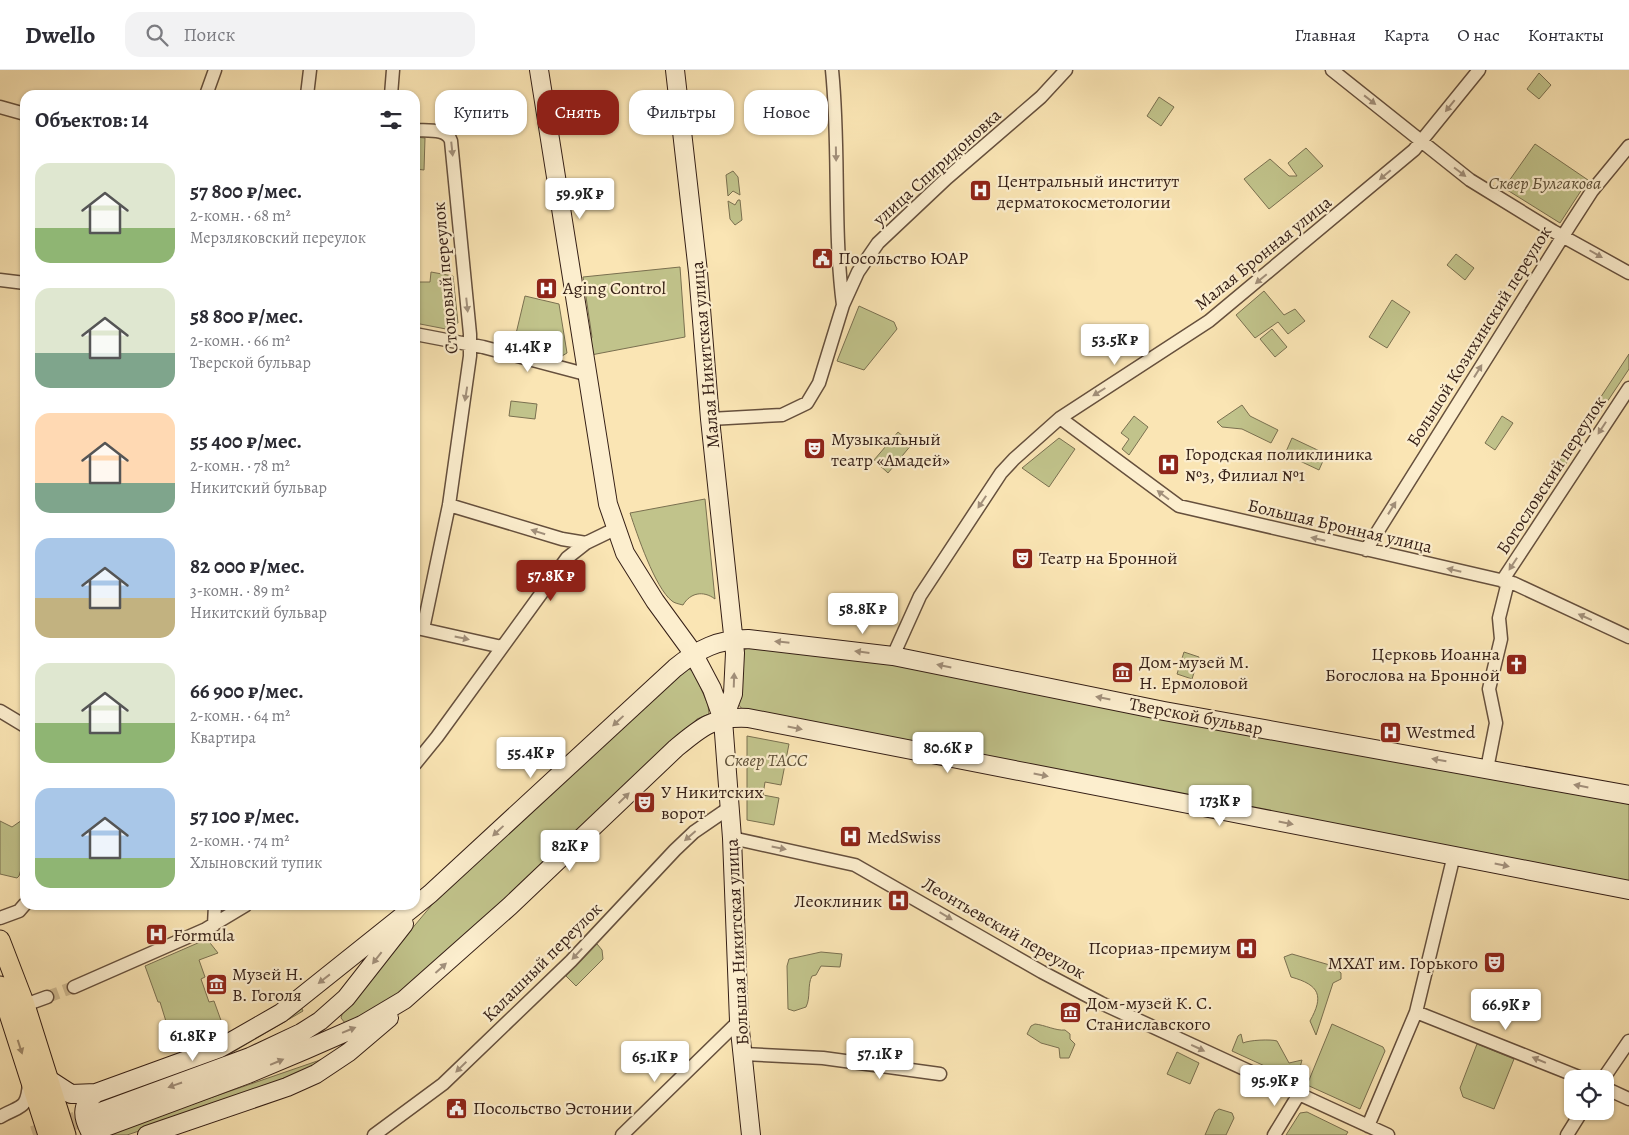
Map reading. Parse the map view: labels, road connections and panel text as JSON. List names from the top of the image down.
{
  "streets": {
    "main road": ["Малая Никитская улица", "Тверской бульвар", "Большая Никитская улица"],
    "street": [
      "улица Спиридоновка",
      "Малая Бронная улица",
      "Столовый переулок",
      "Большой Козихинский переулок",
      "Богословский переулок",
      "Большая Бронная улица",
      "Леонтьевский переулок",
      "Калашный переулок"
    ]
  },
  "crossings": [
    ["улица Спиридоновка", "Малая Никитская улица"],
    ["Малая Бронная улица", "Большая Бронная улица"],
    ["Малая Бронная улица", "Тверской бульвар"],
    ["Большой Козихинский переулок", "Большая Бронная улица"],
    ["Малая Никитская улица", "Тверской бульвар"],
    ["Малая Никитская улица", "Большая Никитская улица"],
    ["Богословский переулок", "Большая Бронная улица"],
    ["Богословский переулок", "Тверской бульвар"],
    ["Леонтьевский переулок", "Большая Никитская улица"],
    ["Большая Никитская улица", "Калашный переулок"]
  ],
  "one_way": [
    "Малая Бронная улица",
    "Столовый переулок",
    "Большой Козихинский переулок",
    "Богословский переулок",
    "Большая Бронная улица",
    "Леонтьевский переулок",
    "Калашный переулок"
  ],
  "parks": ["Сквер Булгакова", "Сквер ТАСС"],
  "places": {
    "hospital": [
      "Центральный институт дерматокосметологии",
      "Aging Control",
      "Городская поликлиника №3, Филиал №1",
      "Westmed",
      "MedSwiss",
      "Леоклиник",
      "Formula",
      "Псориаз-премиум"
    ],
    "public building": ["Посольство ЮАР", "Посольство Эстонии"],
    "theatre": [
      "Музыкальный театр «Амадей»",
      "Театр на Бронной",
      "У Никитских ворот",
      "МХАТ им. Горького"
    ],
    "church": ["Церковь Иоанна Богослова на Бронной"],
    "museum": ["Дом-музей М. Н. Ермоловой", "Музей Н. В. Гоголя", "Дом-музей К. С. Станиславского"]
  },
  "page": {
    "header": "Dwello",
    "search": "Поиск",
    "nav": [
      "Главная",
      "Карта",
      "О нас",
      "Контакты"
    ],
    "chip": [
      "Купить",
      "Снять",
      "Фильтры",
      "Новое"
    ],
    "heading": "Объектов: 14",
    "list": [
      {
        "name": "57 800 ₽/мес.",
        "note": "2-комн. · 68 m² · Мерзляковский переулок"
      },
      {
        "name": "58 800 ₽/мес.",
        "note": "2-комн. · 66 m² · Тверской бульвар"
      },
      {
        "name": "55 400 ₽/мес.",
        "note": "2-комн. · 78 m² · Никитский бульвар"
      },
      {
        "name": "82 000 ₽/мес.",
        "note": "3-комн. · 89 m² · Никитский бульвар"
      },
      {
        "name": "66 900 ₽/мес.",
        "note": "2-комн. · 64 m² · Квартира"
      },
      {
        "name": "57 100 ₽/мес.",
        "note": "2-комн. · 74 m² · Хлыновский тупик"
      }
    ],
    "price": [
      "59.9K ₽",
      "53.5K ₽",
      "41.4K ₽",
      "57.8K ₽",
      "58.8K ₽",
      "80.6K ₽",
      "55.4K ₽",
      "173K ₽",
      "82K ₽",
      "66.9K ₽",
      "61.8K ₽",
      "57.1K ₽",
      "65.1K ₽",
      "95.9K ₽"
    ]
  }
}
